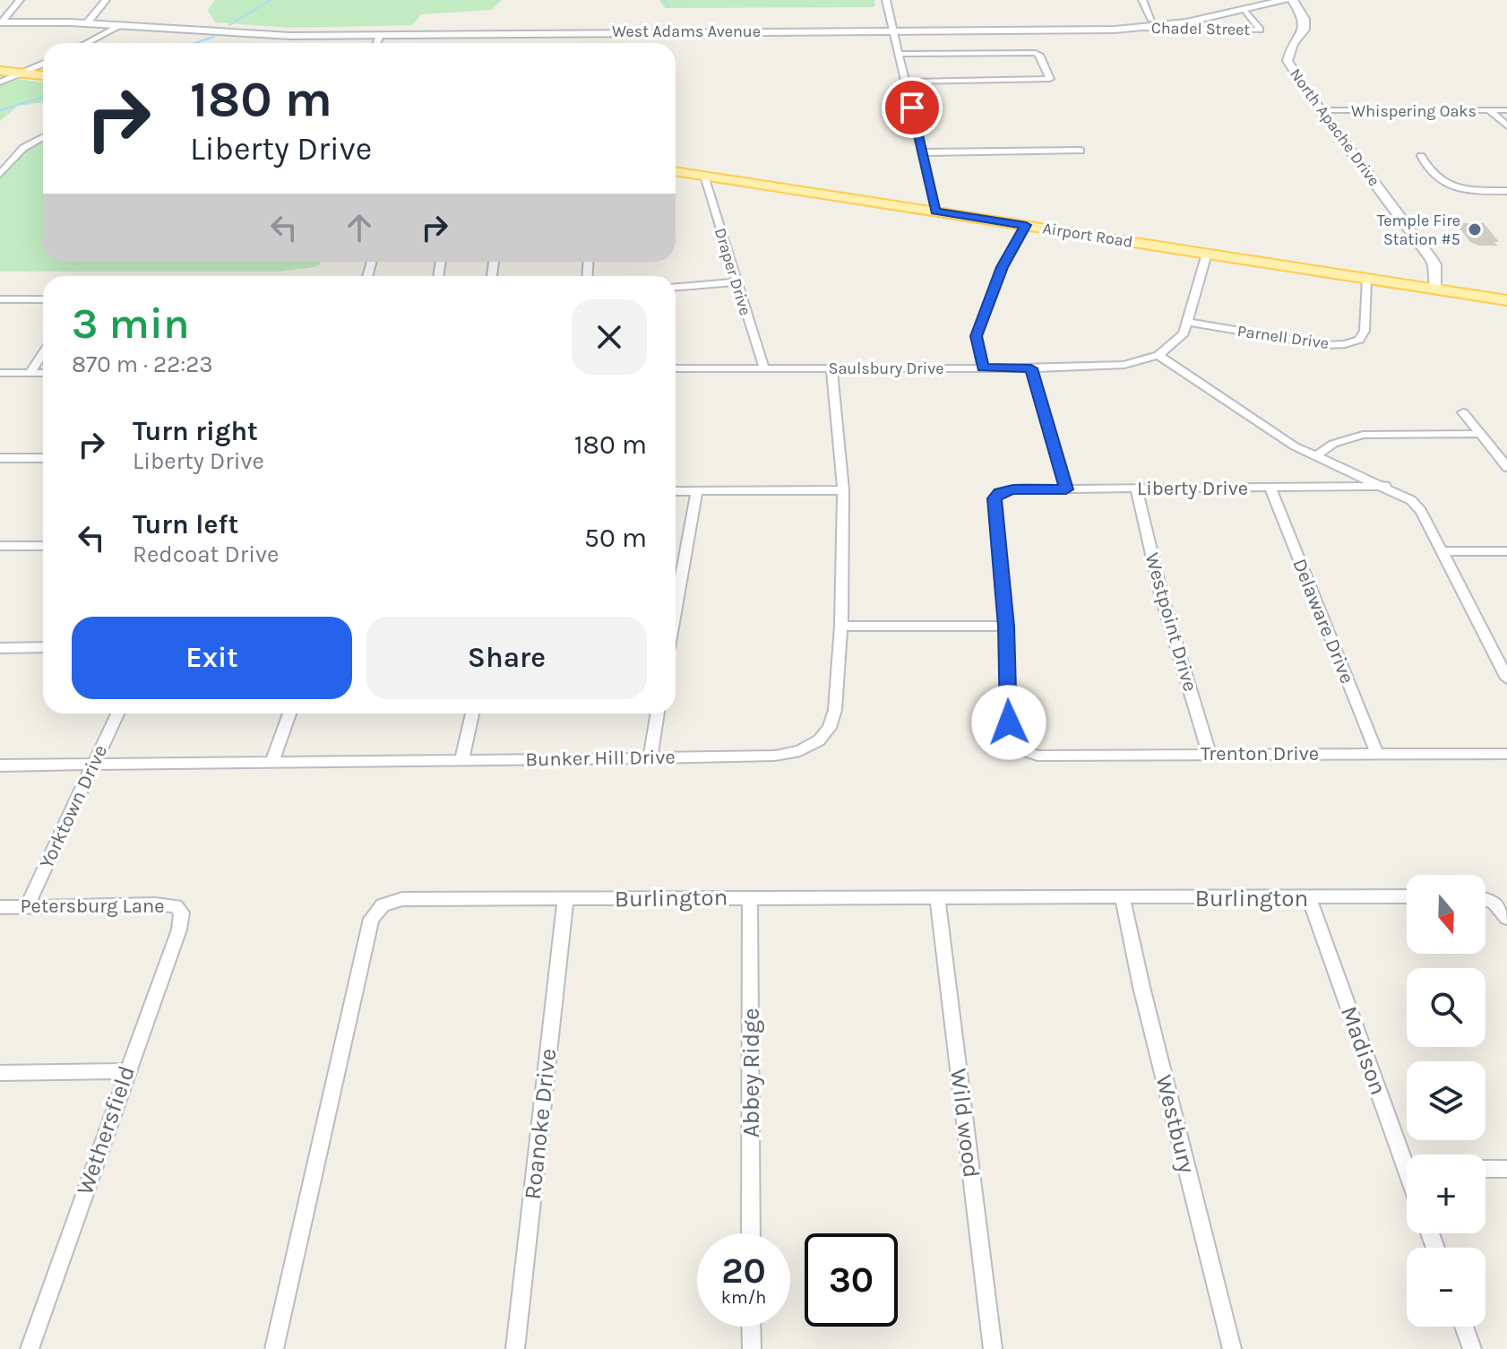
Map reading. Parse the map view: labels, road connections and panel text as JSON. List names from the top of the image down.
{
  "streets": {
    "main road": ["West Adams Avenue", "North Apache Drive", "Airport Road"],
    "street": [
      "Chadel Street",
      "Whispering Oaks",
      "Draper Drive",
      "Parnell Drive",
      "Saulsbury Drive",
      "Liberty Drive",
      "Delaware Drive",
      "Westpoint Drive",
      "Trenton Drive",
      "Bunker Hill Drive",
      "Yorktown Drive",
      "Burlington",
      "Petersburg Lane",
      "Madison",
      "Abbey Ridge",
      "Wild wood",
      "Roanoke Drive",
      "Westbury",
      "Wethersfield"
    ]
  },
  "crossings": [
    ["Chadel Street", "West Adams Avenue"],
    ["Whispering Oaks", "North Apache Drive"],
    ["North Apache Drive", "Airport Road"],
    ["Airport Road", "Draper Drive"],
    ["Airport Road", "Parnell Drive"],
    ["Airport Road", "Saulsbury Drive"],
    ["Draper Drive", "Saulsbury Drive"],
    ["Parnell Drive", "Saulsbury Drive"],
    ["Saulsbury Drive", "Bunker Hill Drive"],
    ["Liberty Drive", "Delaware Drive"],
    ["Liberty Drive", "Westpoint Drive"],
    ["Liberty Drive", "Trenton Drive"],
    ["Delaware Drive", "Trenton Drive"],
    ["Westpoint Drive", "Trenton Drive"],
    ["Bunker Hill Drive", "Yorktown Drive"],
    ["Yorktown Drive", "Petersburg Lane"],
    ["Burlington", "Madison"],
    ["Burlington", "Abbey Ridge"],
    ["Burlington", "Wild wood"],
    ["Burlington", "Roanoke Drive"],
    ["Burlington", "Westbury"],
    ["Petersburg Lane", "Wethersfield"]
  ],
  "places": ["Temple Fire Station #5"],
  "north": "bottom",
  "page": {
    "turn": ["180 m", "Liberty Drive"],
    "heading": ["3 min", "870 m · 22:23"],
    "list": [
      {
        "name": "Turn right",
        "note": "Liberty Drive",
        "value": "180 m"
      },
      {
        "name": "Turn left",
        "note": "Redcoat Drive",
        "value": "50 m"
      }
    ],
    "buttons": ["Exit", "Share"],
    "map_buttons": ["+", "−"],
    "speed": "20 km/h",
    "limit": "30"
  }
}
